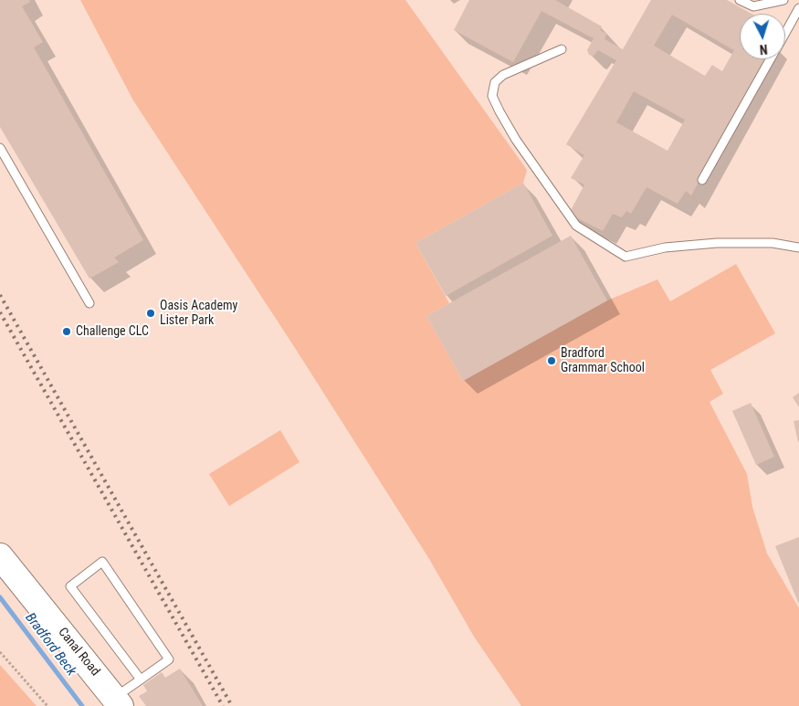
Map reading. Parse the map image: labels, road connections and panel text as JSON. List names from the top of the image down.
{
  "streets": {
    "main road": ["Canal Road"]
  },
  "water": ["Bradford Beck"],
  "places": ["Oasis Academy Lister Park", "Challenge CLC", "Bradford Grammar School"],
  "north": "bottom"
}
